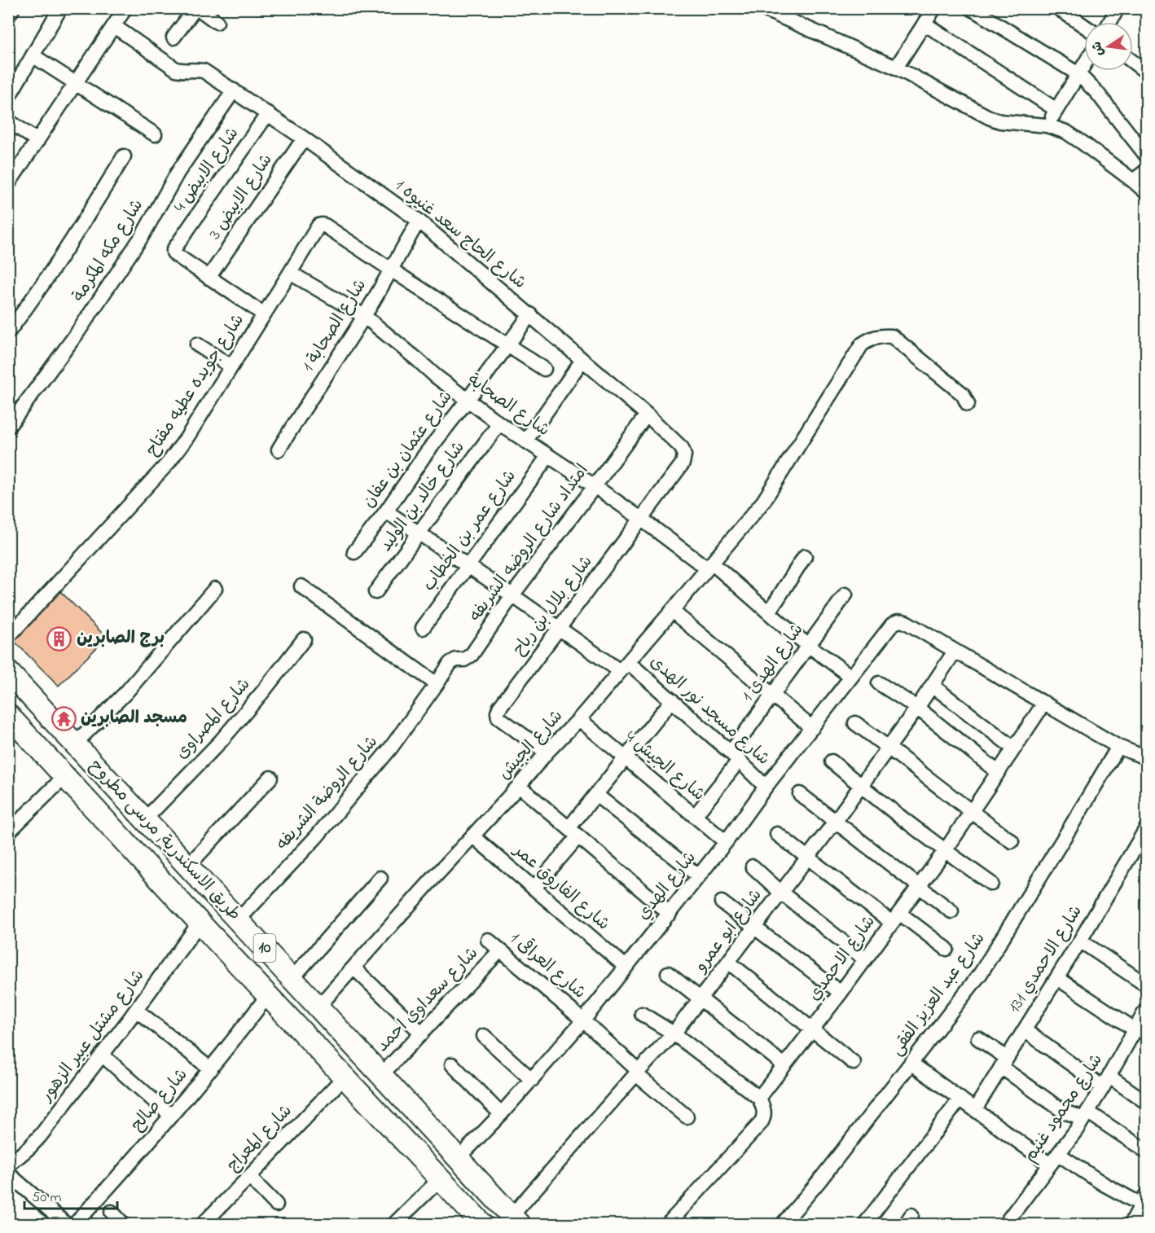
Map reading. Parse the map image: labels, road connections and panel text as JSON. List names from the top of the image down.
{
  "streets": {
    "main road": ["طريق الاسكندرية, مرسى مطروح", "10"],
    "street": [
      "شارع الابيض 4",
      "شارع الابيض 3",
      "شارع الحاج سعد غنيوه 1",
      "شارع مكه المكرمة",
      "شارع الصحابة 1",
      "شارع جويده عطيه مفتاح",
      "شارع الصحابة",
      "شارع عثمان بن عفان",
      "شارع خالد بن الوليد",
      "شارع عمر بن الخطاب",
      "امتداد شارع الروضه الشريفه",
      "شارع بلال بن رباح",
      "شارع الهدى 1",
      "شارع مسجد نور الهدى",
      "شارع المصراوى",
      "شارع الجيش",
      "شارع الجيش 4",
      "شارع الروضة الشريفه",
      "شارع الهدي",
      "شارع الفاروق عمر",
      "شارع ابو عمرو",
      "شارع الاحمدي",
      "شارع الاحمدي 131",
      "شارع العراقى 1",
      "شارع عبد العزيز الفقى",
      "شارع سعداوى احمد",
      "شارع مشتل عبير الزهور",
      "شارع صالح",
      "شارع محمود غنيم",
      "شارع المعراج"
    ]
  },
  "crossings": [
    ["شارع الابيض 4", "شارع الابيض 3"],
    ["شارع الابيض 4", "شارع الحاج سعد غنيوه 1"],
    ["شارع الابيض 3", "شارع الحاج سعد غنيوه 1"],
    ["شارع الحاج سعد غنيوه 1", "شارع مكه المكرمة"],
    ["شارع الحاج سعد غنيوه 1", "شارع الصحابة 1"],
    ["شارع الحاج سعد غنيوه 1", "شارع عثمان بن عفان"],
    ["شارع الحاج سعد غنيوه 1", "امتداد شارع الروضه الشريفه"],
    ["شارع الحاج سعد غنيوه 1", "شارع بلال بن رباح"],
    ["شارع الصحابة 1", "شارع جويده عطيه مفتاح"],
    ["شارع الصحابة 1", "شارع الصحابة"],
    ["شارع جويده عطيه مفتاح", "شارع الصحابة"],
    ["شارع الصحابة", "شارع عثمان بن عفان"],
    ["شارع الصحابة", "شارع خالد بن الوليد"],
    ["شارع الصحابة", "شارع عمر بن الخطاب"],
    ["شارع الصحابة", "امتداد شارع الروضه الشريفه"],
    ["شارع الصحابة", "شارع بلال بن رباح"],
    ["شارع الصحابة", "شارع الهدى 1"],
    ["شارع الصحابة", "شارع الجيش"],
    ["شارع الصحابة", "شارع الهدي"],
    ["شارع عثمان بن عفان", "شارع مسجد نور الهدى"],
    ["شارع خالد بن الوليد", "شارع مسجد نور الهدى"],
    ["شارع عمر بن الخطاب", "شارع مسجد نور الهدى"],
    ["امتداد شارع الروضه الشريفه", "شارع مسجد نور الهدى"],
    ["امتداد شارع الروضه الشريفه", "شارع الروضة الشريفه"],
    ["شارع بلال بن رباح", "شارع مسجد نور الهدى"],
    ["شارع بلال بن رباح", "شارع الجيش"],
    ["شارع الهدى 1", "شارع مسجد نور الهدى"],
    ["شارع الهدى 1", "شارع الجيش 4"],
    ["شارع مسجد نور الهدى", "شارع الجيش"],
    ["شارع مسجد نور الهدى", "شارع الهدي"],
    ["شارع المصراوى", "طريق الاسكندرية, مرسى مطروح"],
    ["شارع الجيش", "شارع الجيش 4"],
    ["شارع الجيش", "طريق الاسكندرية, مرسى مطروح"],
    ["شارع الجيش", "شارع الفاروق عمر"],
    ["شارع الجيش 4", "شارع الهدي"],
    ["شارع الروضة الشريفه", "طريق الاسكندرية, مرسى مطروح"],
    ["طريق الاسكندرية, مرسى مطروح", "شارع الهدي"],
    ["طريق الاسكندرية, مرسى مطروح", "شارع ابو عمرو"],
    ["طريق الاسكندرية, مرسى مطروح", "شارع سعداوى احمد"],
    ["طريق الاسكندرية, مرسى مطروح", "شارع مشتل عبير الزهور"],
    ["طريق الاسكندرية, مرسى مطروح", "شارع صالح"],
    ["طريق الاسكندرية, مرسى مطروح", "شارع المعراج"],
    ["شارع الهدي", "شارع الفاروق عمر"],
    ["شارع الهدي", "شارع ابو عمرو"],
    ["شارع الهدي", "شارع العراقى 1"],
    ["شارع ابو عمرو", "شارع العراقى 1"],
    ["شارع العراقى 1", "شارع سعداوى احمد"]
  ],
  "places": {
    "building": ["برج الصابرين"],
    "temple": ["مسجد الصابرين"]
  },
  "scale_bar": "50 m",
  "north": "left"
}
